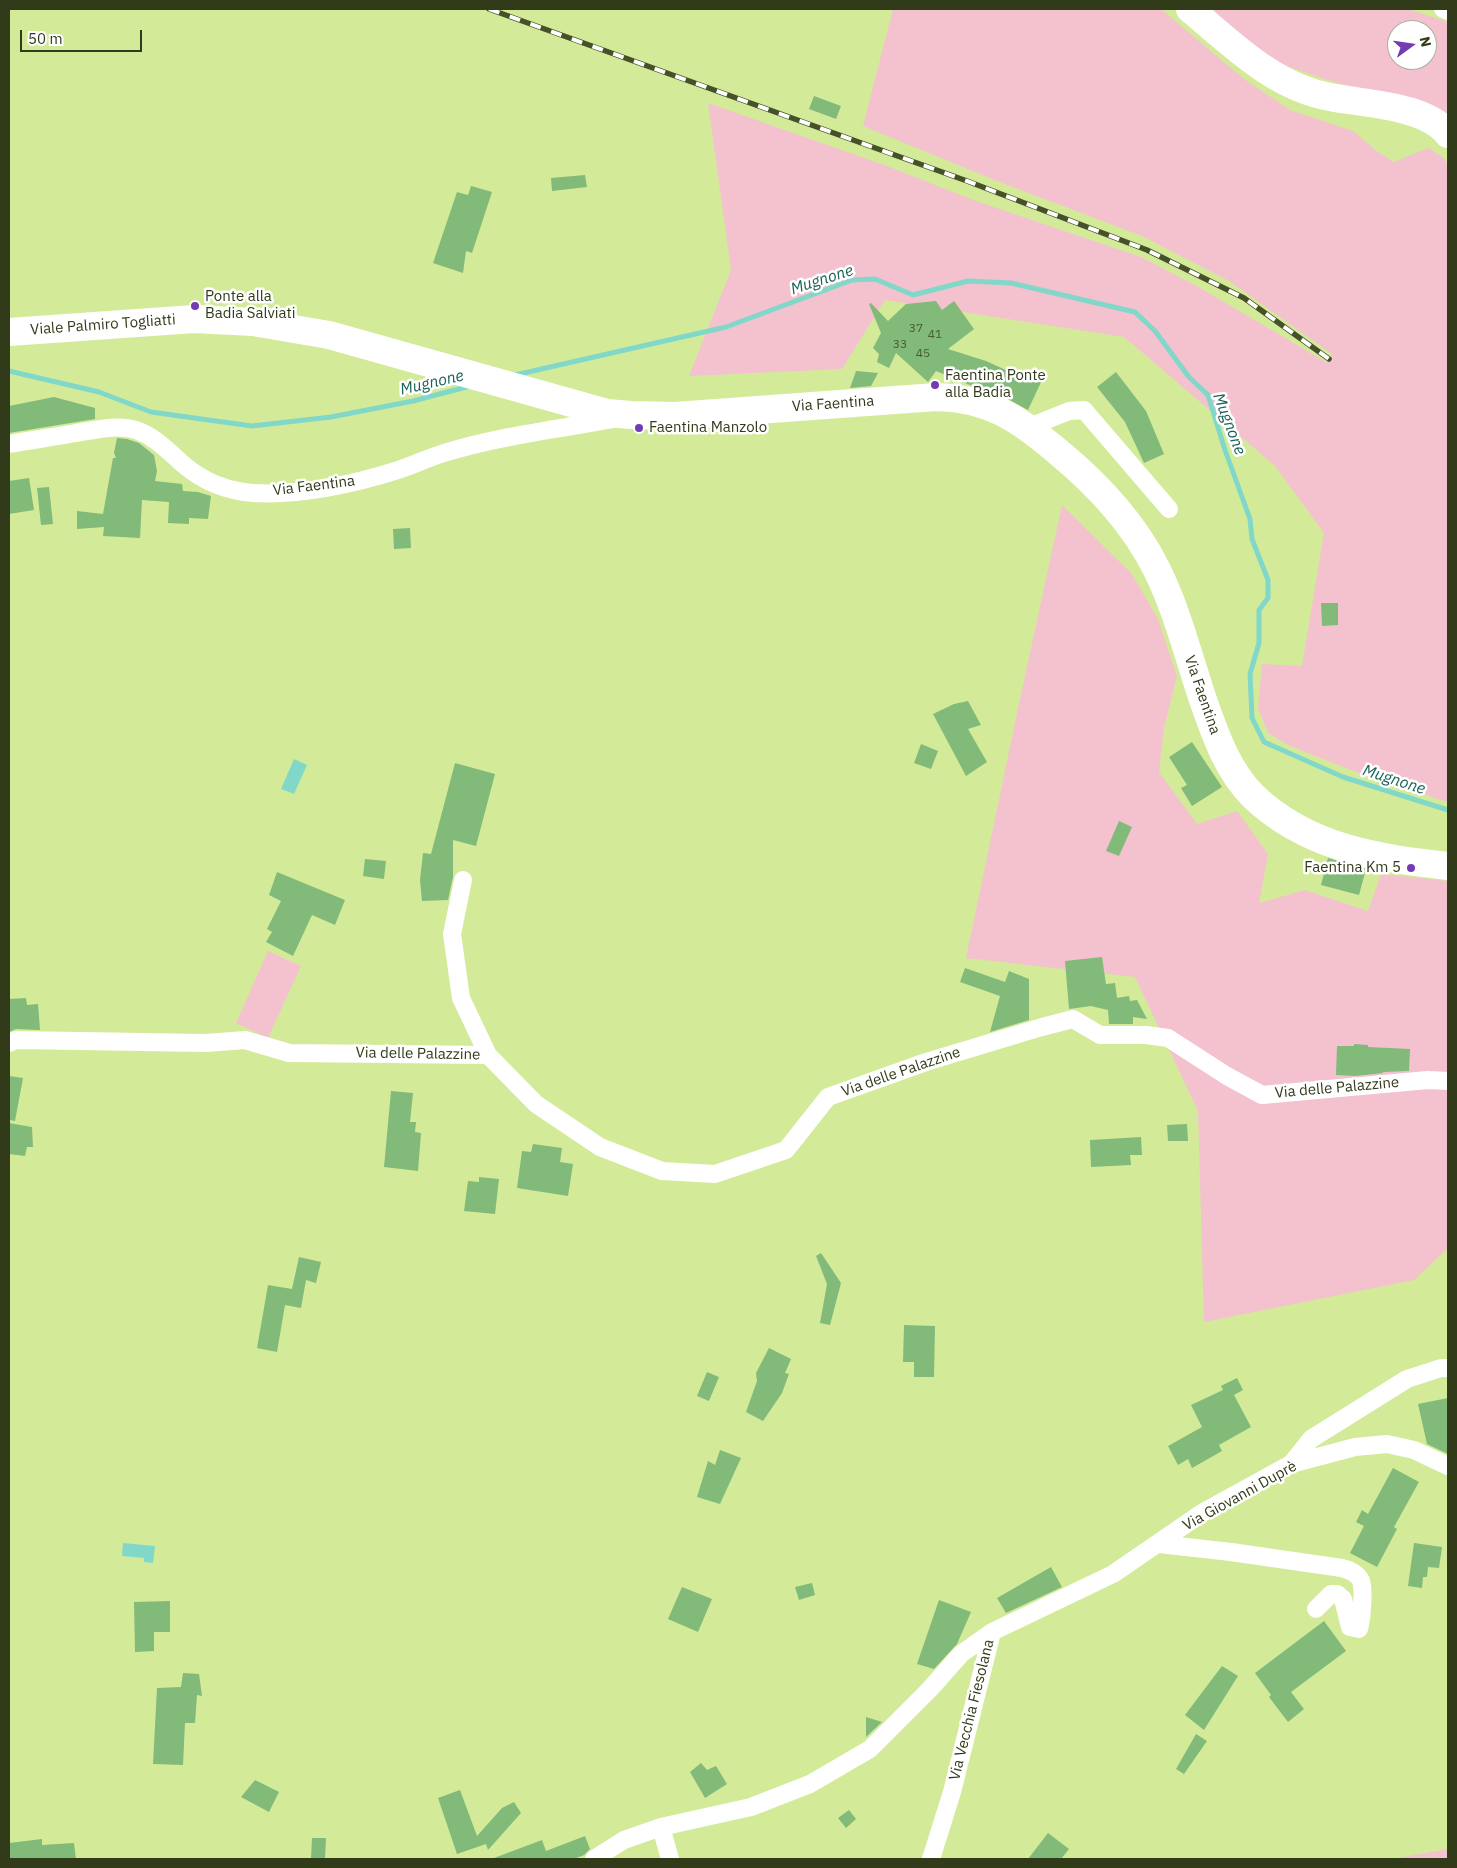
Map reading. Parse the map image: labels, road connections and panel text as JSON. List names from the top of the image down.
{
  "streets": {
    "main road": ["Viale Palmiro Togliatti", "Via Faentina"],
    "street": ["Via delle Palazzine", "Via Giovanni Duprè", "Via Vecchia Fiesolana"]
  },
  "crossings": [
    ["Viale Palmiro Togliatti", "Via Faentina"],
    ["Via Giovanni Duprè", "Via Vecchia Fiesolana"]
  ],
  "water": ["Mugnone"],
  "places": [
    "Ponte alla Badia Salviati",
    "Faentina Ponte alla Badia",
    "Faentina Manzolo",
    "Faentina Km 5"
  ],
  "house_numbers": [
    "37",
    "41",
    "33",
    "45"
  ],
  "scale_bar": "50 m",
  "north": "right"
}
